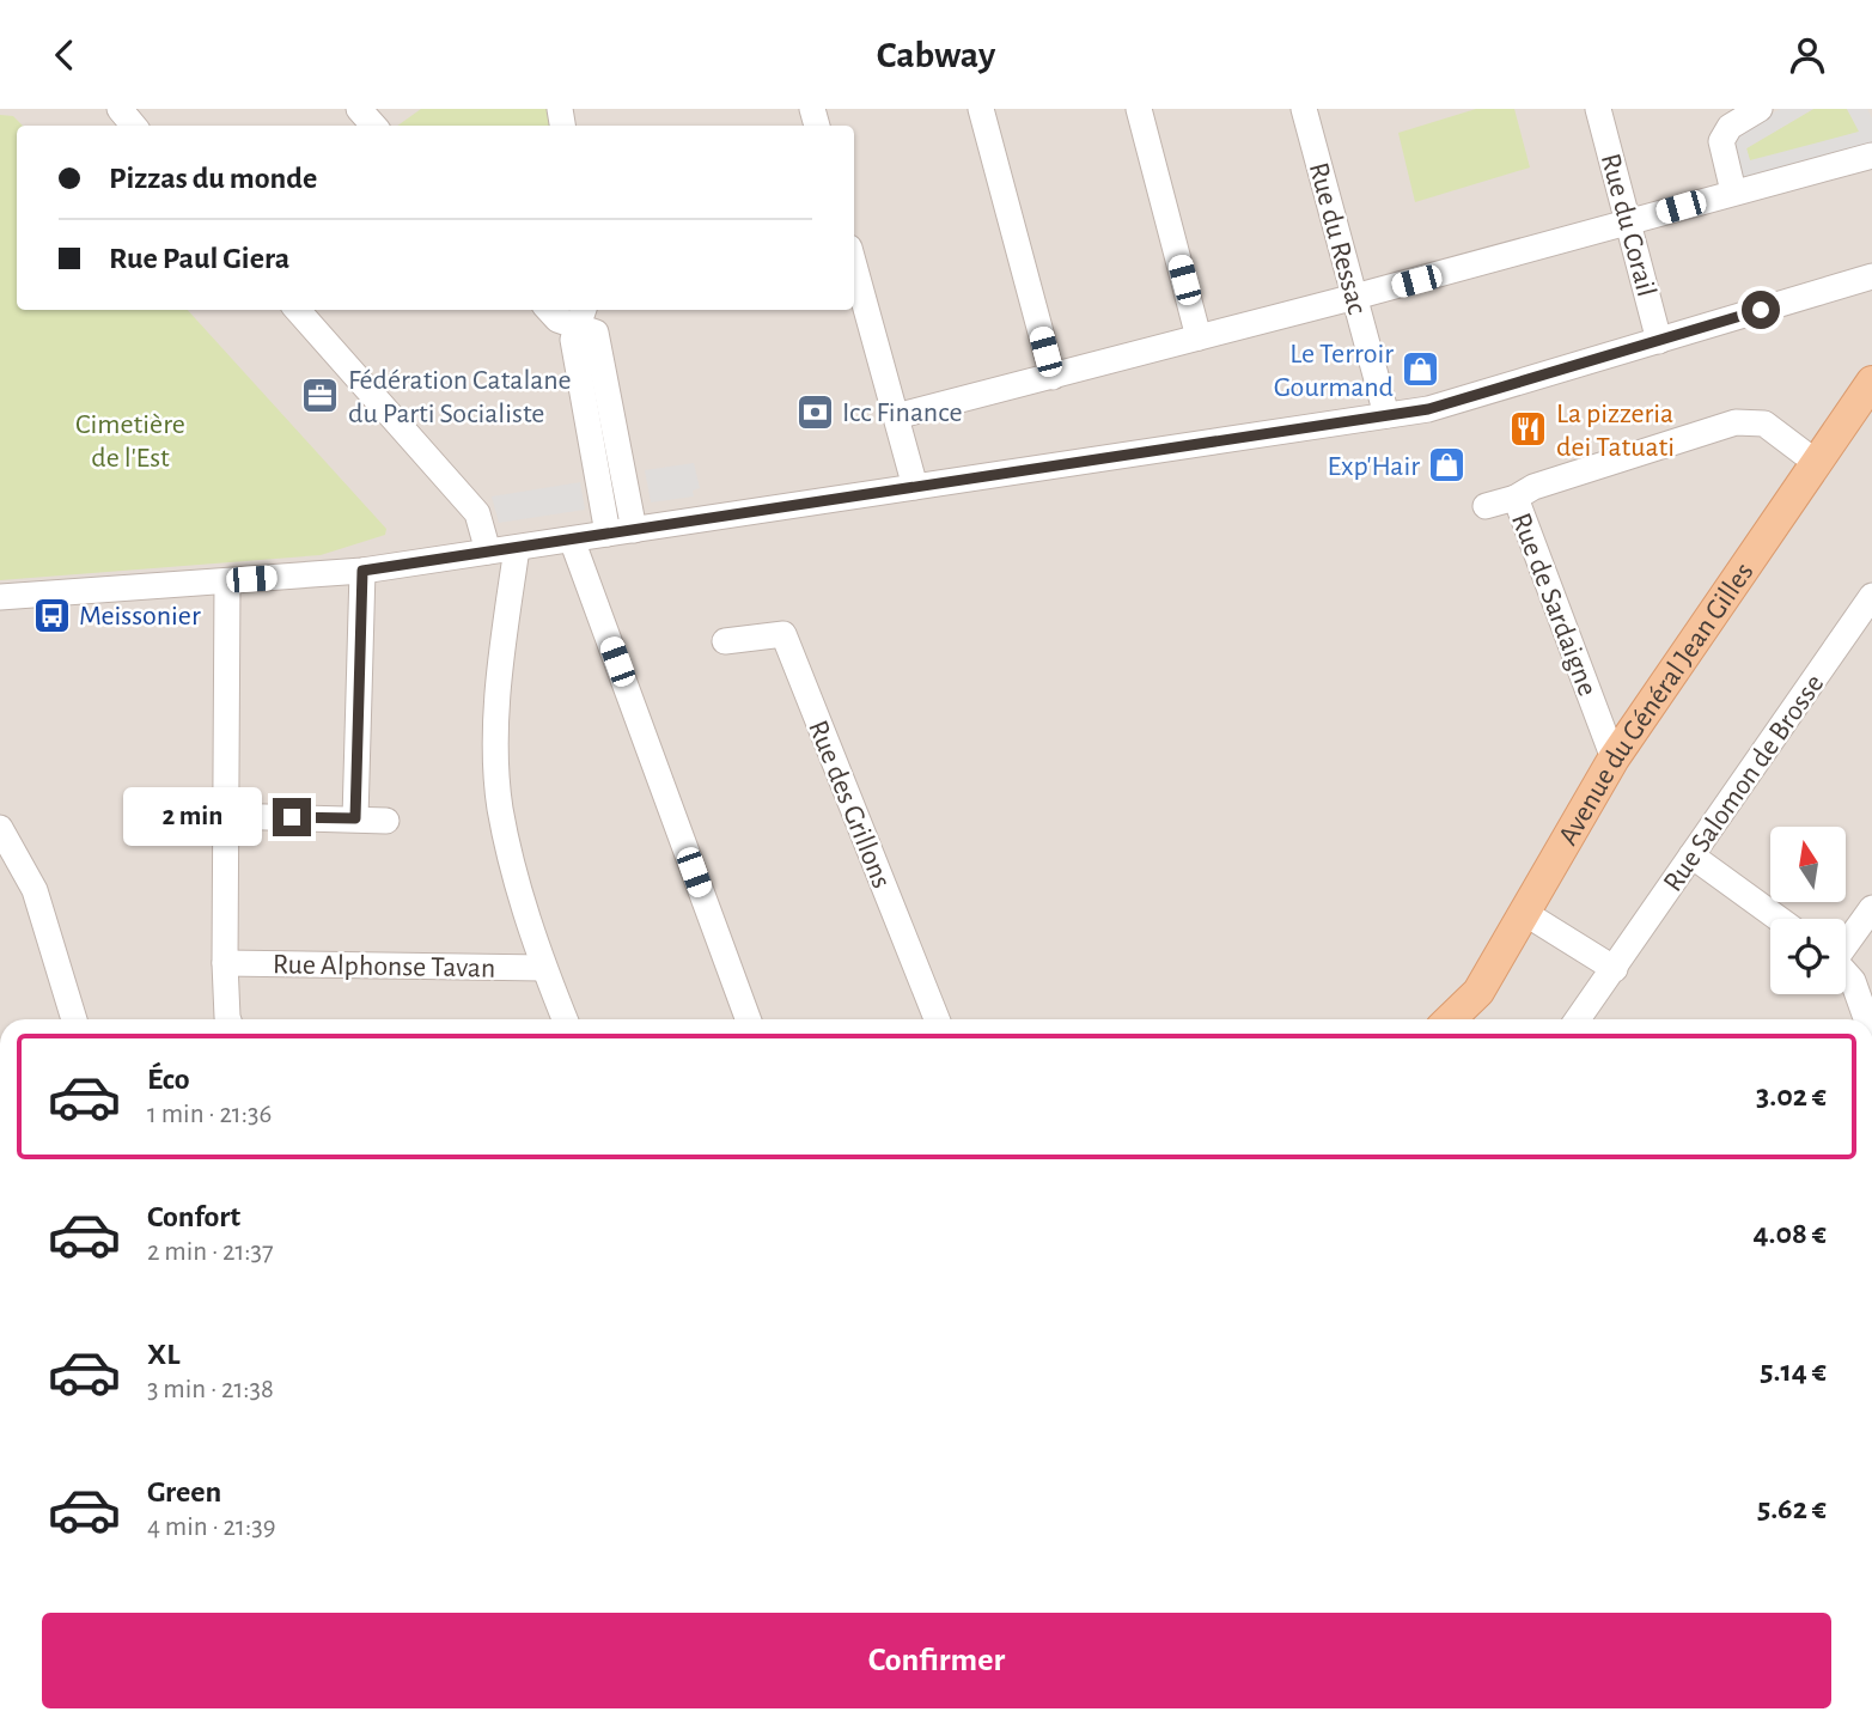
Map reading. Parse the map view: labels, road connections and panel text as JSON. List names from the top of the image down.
{
  "streets": {
    "main road": ["Avenue du Général Jean Gilles"],
    "street": [
      "Rue du Corail",
      "Rue du Ressac",
      "Rue de Sardaigne",
      "Rue Salomon de Brosse",
      "Rue des Grillons",
      "Rue Alphonse Tavan"
    ]
  },
  "crossings": [
    ["Rue de Sardaigne", "Avenue du Général Jean Gilles"]
  ],
  "parks": ["Cimetière de l'Est"],
  "places": {
    "shop": ["Le Terroir Gourmand", "Exp'Hair"],
    "office": ["Fédération Catalane du Parti Socialiste"],
    "bank": ["Icc Finance"],
    "restaurant": ["La pizzeria dei Tatuati"],
    "bus stop": ["Meissonier"]
  },
  "north": "top",
  "page": {
    "header": "Cabway",
    "banner": ["Pizzas du monde", "Rue Paul Giera"],
    "bubble": "2 min",
    "list": [
      {
        "name": "Éco",
        "note": "1 min · 21:36",
        "value": "3.02 €"
      },
      {
        "name": "Confort",
        "note": "2 min · 21:37",
        "value": "4.08 €"
      },
      {
        "name": "XL",
        "note": "3 min · 21:38",
        "value": "5.14 €"
      },
      {
        "name": "Green",
        "note": "4 min · 21:39",
        "value": "5.62 €"
      }
    ],
    "buttons": "Confirmer"
  }
}
